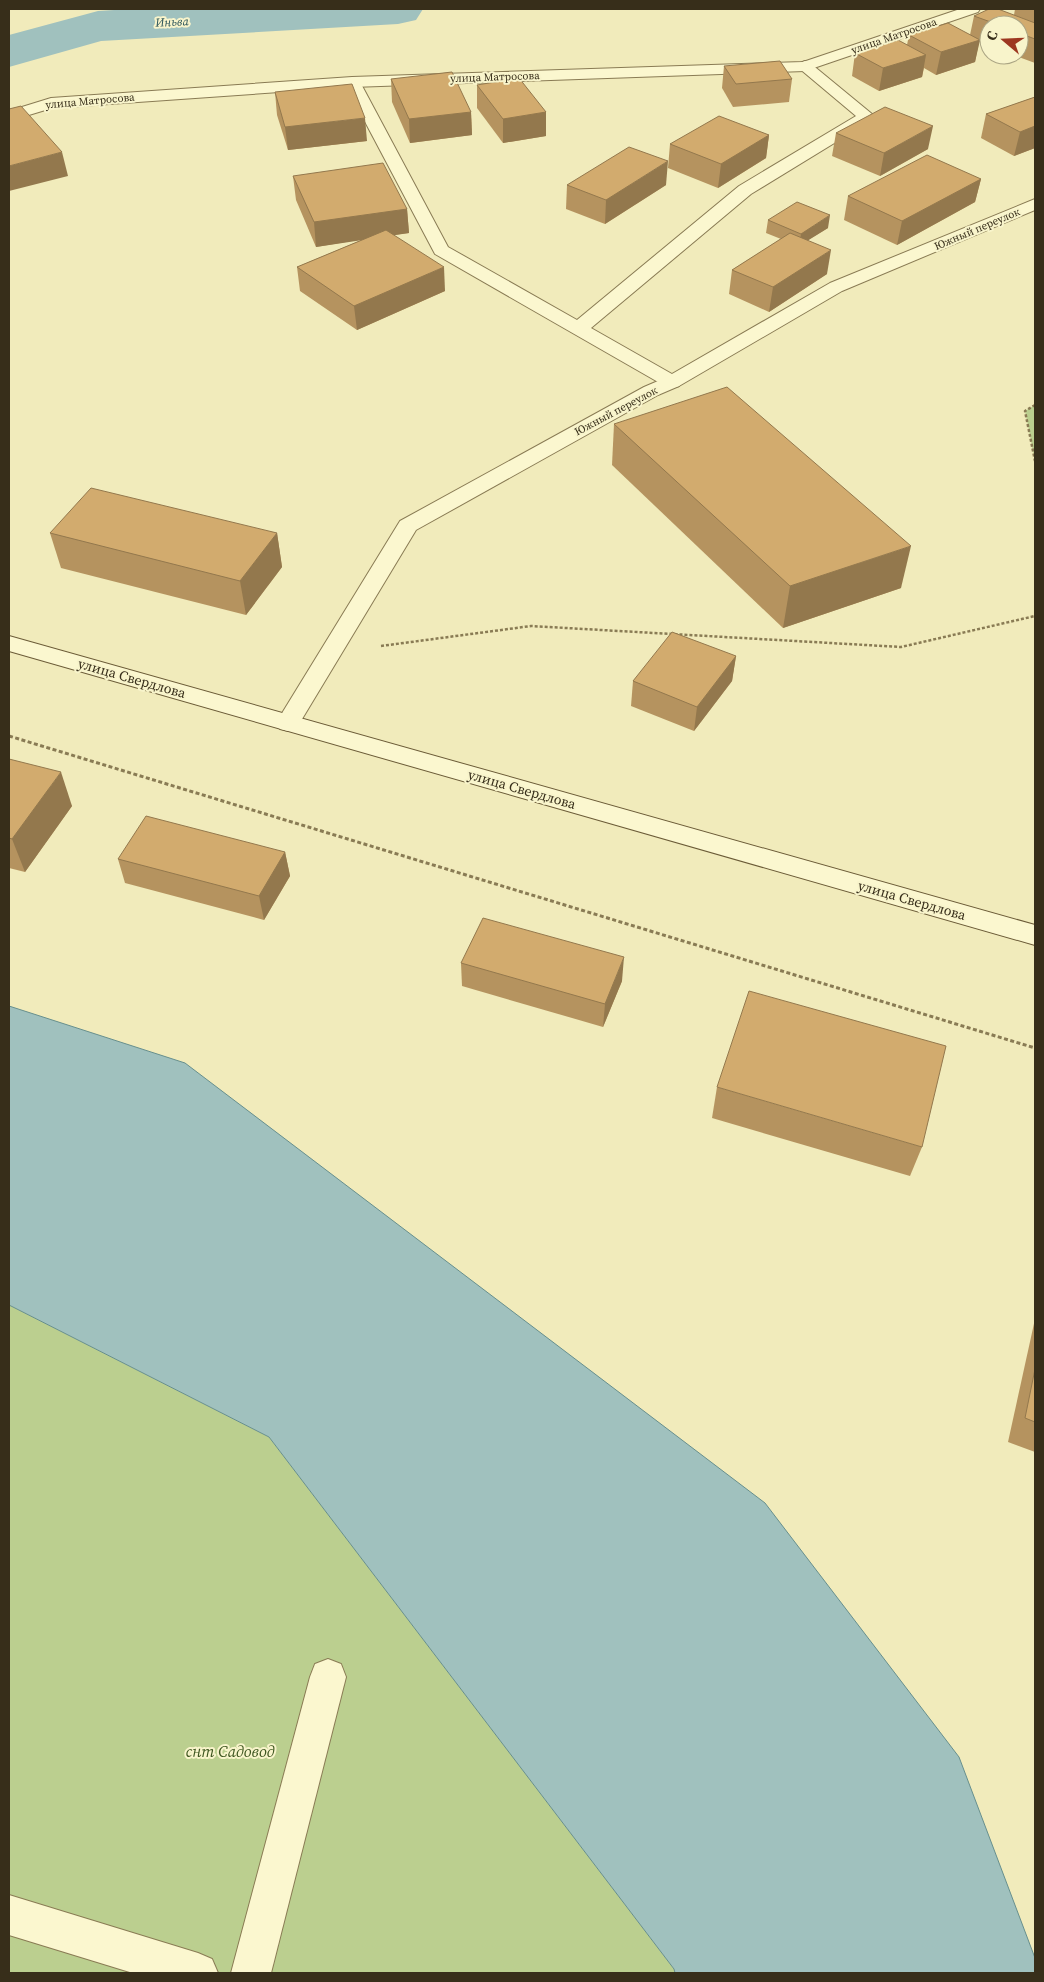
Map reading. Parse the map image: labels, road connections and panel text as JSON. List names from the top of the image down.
{
  "streets": {
    "street": ["улица Матросова", "Южный переулок", "улица Свердлова"]
  },
  "crossings": [
    ["Южный переулок", "улица Свердлова"]
  ],
  "water": ["Иньва"],
  "parks": ["снт Садовод"],
  "north": "left"
}
